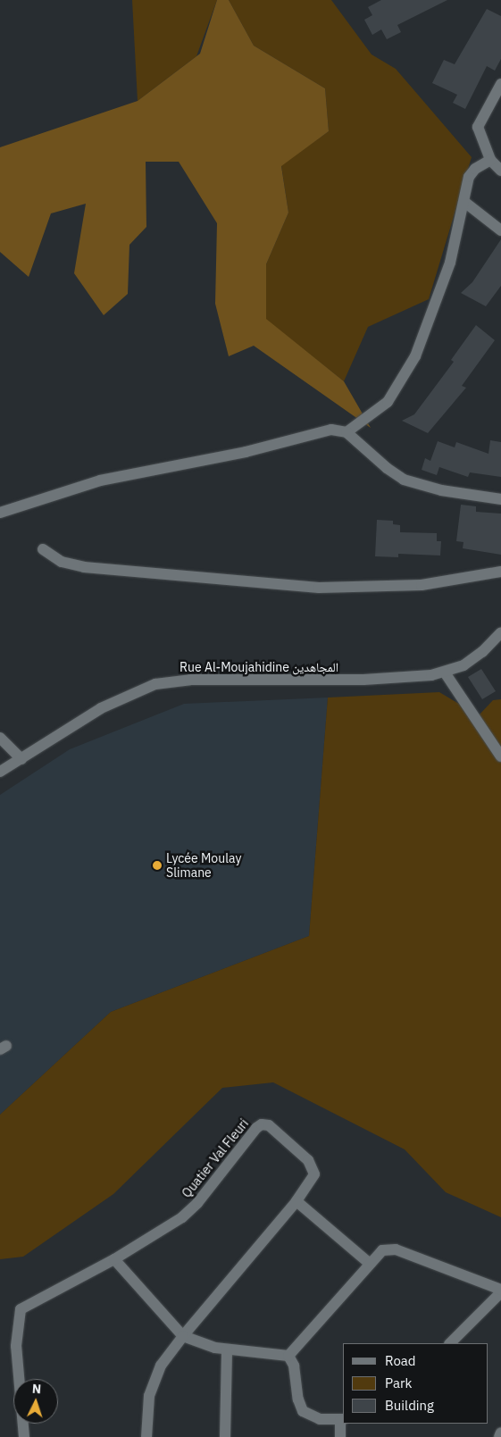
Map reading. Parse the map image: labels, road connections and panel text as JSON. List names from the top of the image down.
{
  "streets": {
    "street": ["Rue Al-Moujahidine المجاهدين", "Quatier Val Fleuri"]
  },
  "places": ["Lycée Moulay Slimane"],
  "legend": ["Road", "Park", "Building"],
  "north": "top"
}
